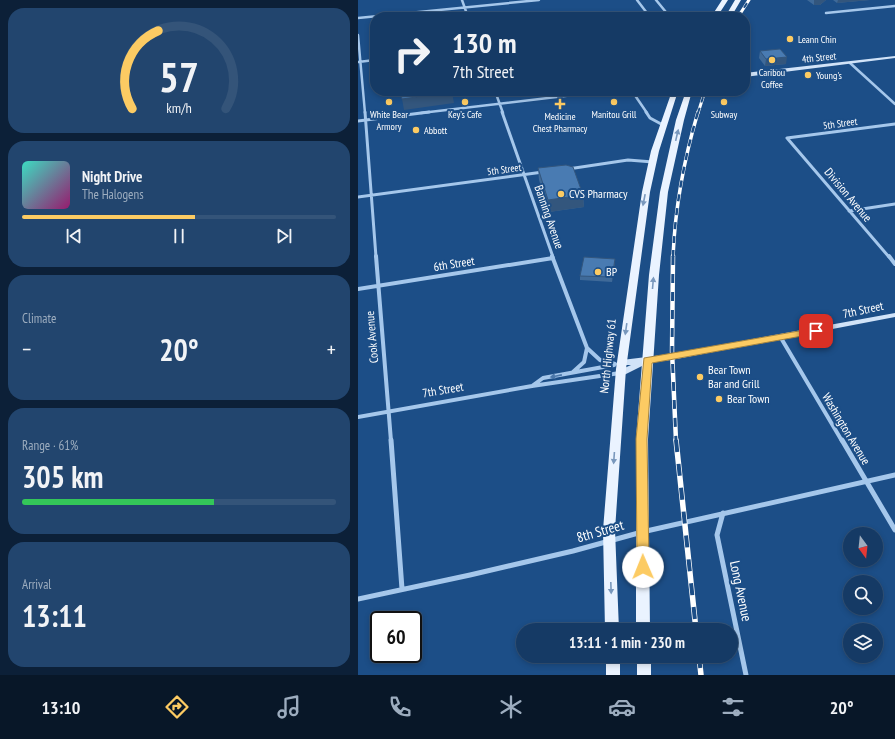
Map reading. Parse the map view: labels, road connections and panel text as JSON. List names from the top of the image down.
{
  "streets": {
    "main road": ["North Highway 61"],
    "street": [
      "4th Street",
      "5th Street",
      "Division Avenue",
      "Banning Avenue",
      "6th Street",
      "7th Street",
      "Cook Avenue",
      "Washington Avenue",
      "8th Street",
      "Long Avenue"
    ]
  },
  "crossings": [
    ["5th Street", "Division Avenue"],
    ["5th Street", "Banning Avenue"],
    ["5th Street", "Cook Avenue"],
    ["Banning Avenue", "6th Street"],
    ["Banning Avenue", "7th Street"],
    ["Banning Avenue", "North Highway 61"],
    ["6th Street", "Cook Avenue"],
    ["7th Street", "Cook Avenue"],
    ["7th Street", "North Highway 61"],
    ["7th Street", "Washington Avenue"],
    ["Cook Avenue", "8th Street"],
    ["North Highway 61", "8th Street"],
    ["Washington Avenue", "8th Street"],
    ["8th Street", "Long Avenue"]
  ],
  "places": {
    "other": [
      "Leann Chin",
      "Caribou Coffee",
      "Young's",
      "White Bear Armory",
      "Key’s Cafe",
      "Manitou Grill",
      "Subway",
      "Abbott",
      "CVS Pharmacy",
      "BP",
      "Bear Town Bar and Grill",
      "Bear Town"
    ],
    "health": ["Medicine Chest Pharmacy"]
  },
  "north": "bottom",
  "page": {
    "turn": ["130 m", "7th Street"],
    "song": ["Night Drive", "The Halogens"],
    "tile": [
      "Climate",
      ["Range · 61%", "305 km"],
      ["Arrival", "13:11"]
    ],
    "heat": ["−", "20°", "+"],
    "limit": "60",
    "trip": "13:11 · 1 min · 230 m",
    "tabs": ["13:10", "20°"],
    "gauge": ["57", "km/h"]
  }
}
